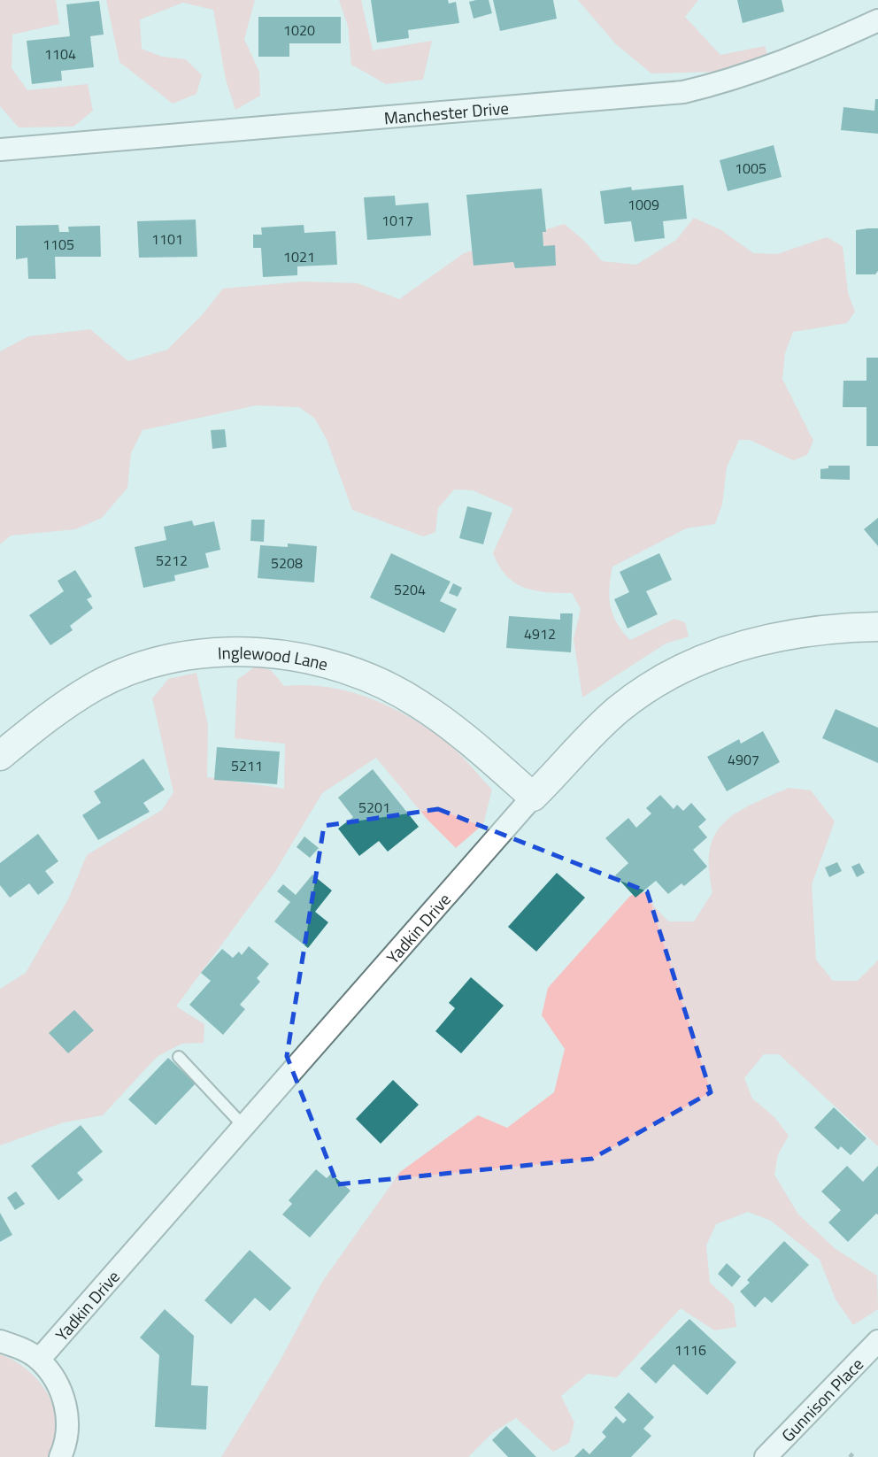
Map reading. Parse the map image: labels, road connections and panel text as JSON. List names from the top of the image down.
{
  "streets": {
    "street": [
      "Manchester Drive",
      "Inglewood Lane",
      "Yadkin Drive",
      "Gunnison Place"
    ]
  },
  "crossings": [
    ["Inglewood Lane", "Yadkin Drive"]
  ],
  "house_numbers": [
    "1020",
    "1104",
    "1005",
    "1009",
    "1017",
    "1101",
    "1105",
    "1021",
    "5212",
    "5208",
    "5204",
    "4912",
    "4907",
    "5211",
    "5201",
    "1116"
  ]
}
